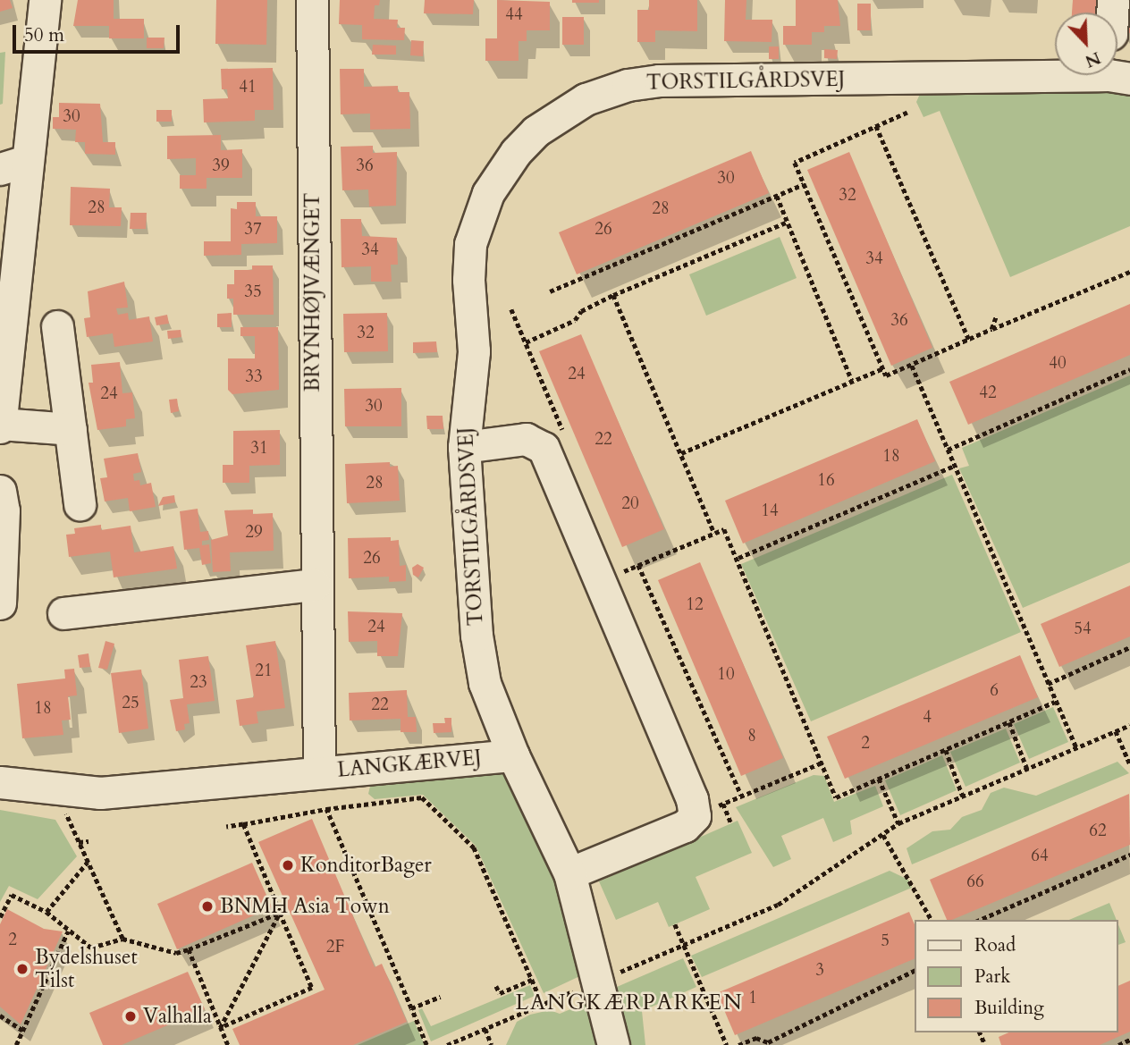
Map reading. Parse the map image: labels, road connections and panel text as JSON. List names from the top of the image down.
{
  "streets": {
    "street": ["TORSTILGÅRDSVEJ", "BRYNHØJVÆNGET", "LANGKÆRVEJ"]
  },
  "crossings": [
    ["TORSTILGÅRDSVEJ", "LANGKÆRVEJ"],
    ["BRYNHØJVÆNGET", "LANGKÆRVEJ"]
  ],
  "districts": ["LANGKÆRPARKEN"],
  "places": [
    "KonditorBager",
    "BNMH Asia Town",
    "Bydelshuset Tilst",
    "Valhalla"
  ],
  "house_numbers": [
    "44",
    "41",
    "30",
    "39",
    "36",
    "30",
    "32",
    "28",
    "28",
    "37",
    "26",
    "34",
    "34",
    "35",
    "36",
    "32",
    "40",
    "24",
    "33",
    "42",
    "24",
    "30",
    "22",
    "31",
    "18",
    "16",
    "28",
    "20",
    "14",
    "29",
    "26",
    "12",
    "24",
    "54",
    "21",
    "10",
    "23",
    "6",
    "25",
    "22",
    "18",
    "4",
    "8",
    "2",
    "62",
    "64",
    "66",
    "2",
    "5",
    "2F",
    "3",
    "1"
  ],
  "legend": ["Road", "Park", "Building"],
  "scale_bar": "50 m",
  "north": "bottom right"
}
